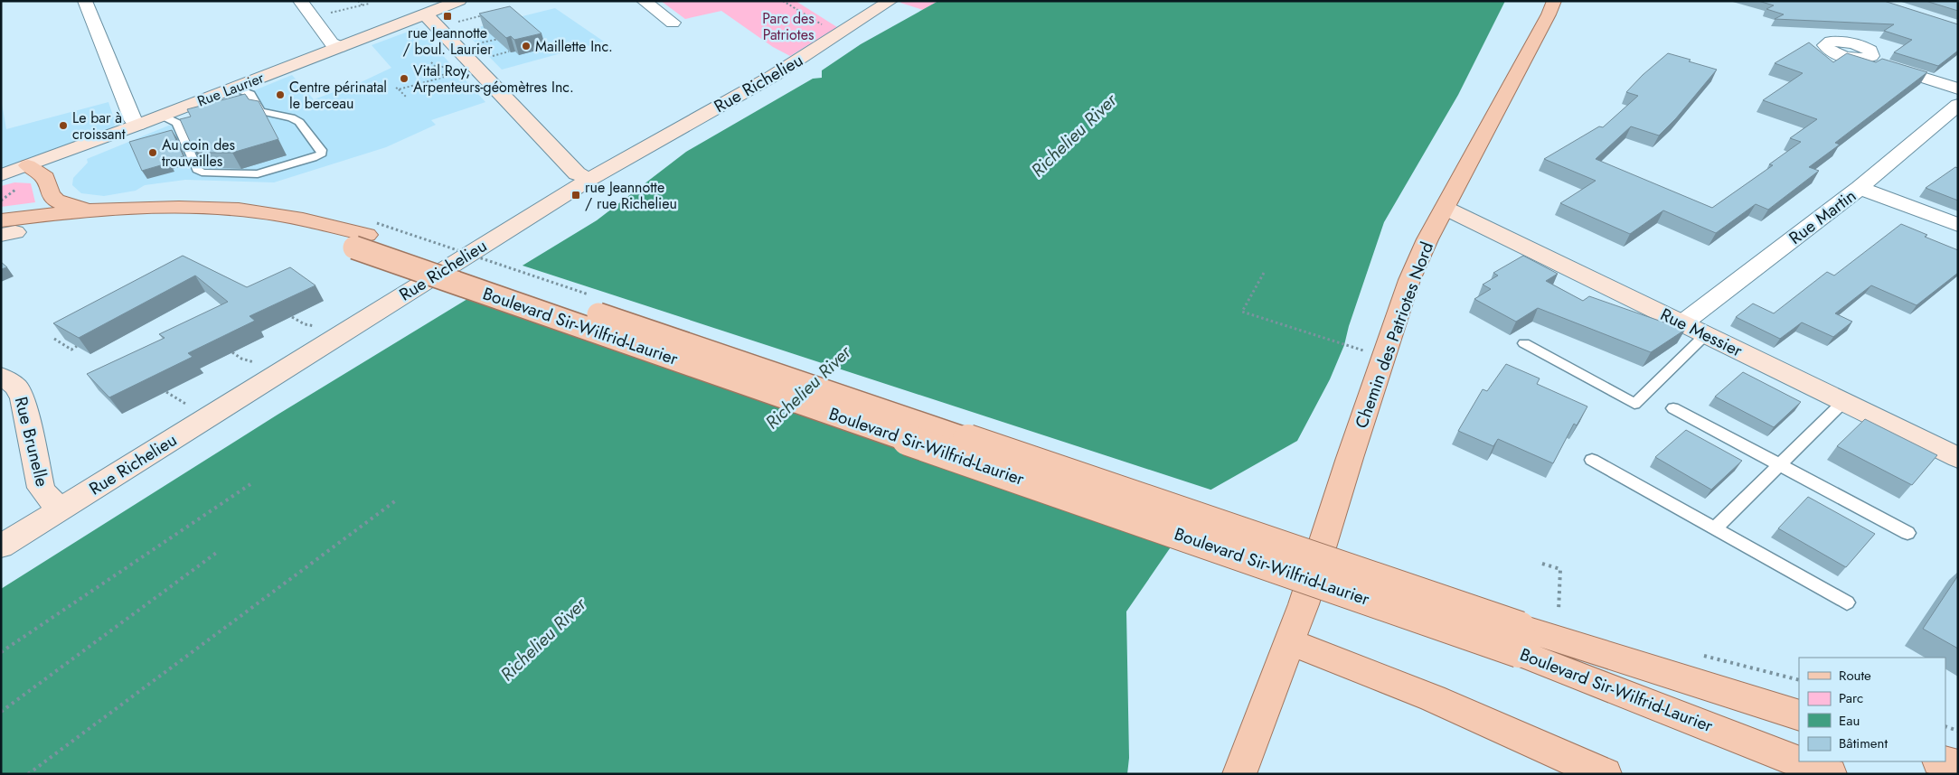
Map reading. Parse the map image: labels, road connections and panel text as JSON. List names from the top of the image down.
{
  "streets": {
    "main road": ["Boulevard Sir-Wilfrid-Laurier", "Chemin des Patriotes Nord"],
    "street": [
      "Rue Richelieu",
      "Rue Laurier",
      "Rue Martin",
      "Rue Messier",
      "Rue Brunelle"
    ]
  },
  "crossings": [
    ["Rue Richelieu", "Rue Brunelle"],
    ["Rue Martin", "Rue Messier"],
    ["Rue Messier", "Chemin des Patriotes Nord"]
  ],
  "water": ["Richelieu River"],
  "parks": ["Parc des Patriotes"],
  "places": {
    "transit": ["rue Jeannotte / boul. Laurier", "rue Jeannotte / rue Richelieu"],
    "other": [
      "Maillette Inc.",
      "Vital Roy, Arpenteurs-géomètres Inc.",
      "Centre périnatal le berceau",
      "Le bar à croissant",
      "Au coin des trouvailles"
    ]
  },
  "legend": [
    "Route",
    "Parc",
    "Eau",
    "Bâtiment"
  ]
}
